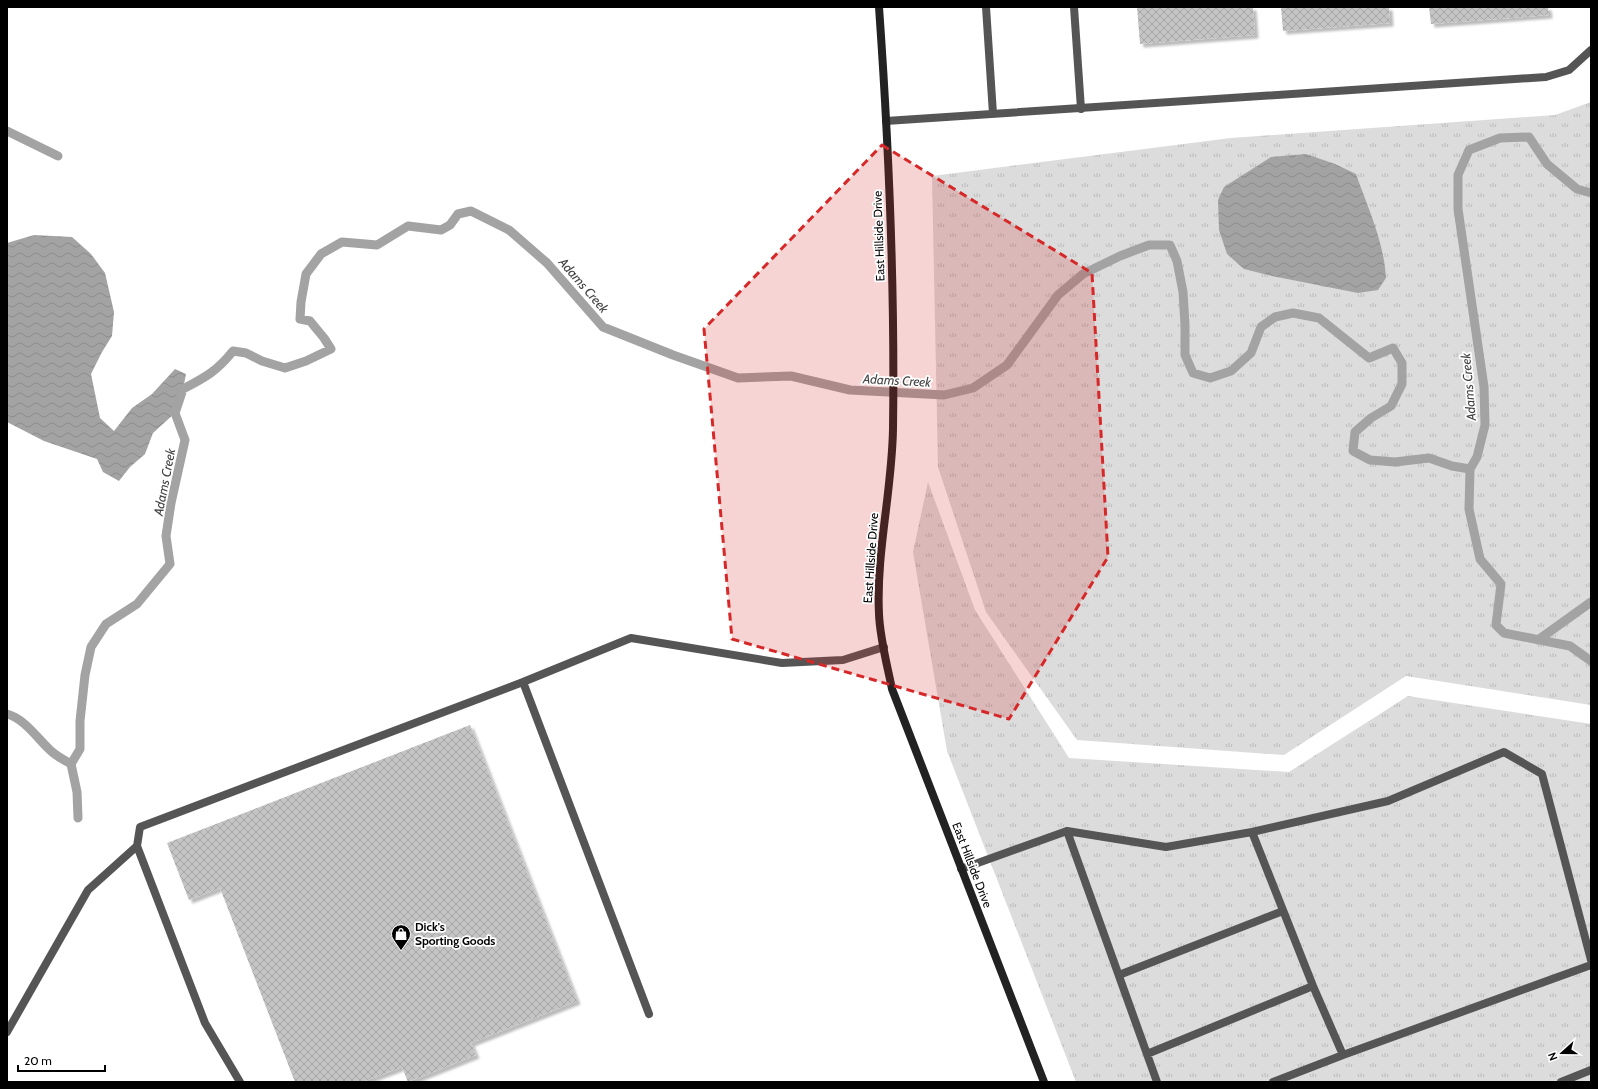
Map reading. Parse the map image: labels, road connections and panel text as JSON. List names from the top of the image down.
{
  "streets": {
    "street": ["East Hillside Drive"]
  },
  "water": ["Adams Creek"],
  "places": {
    "shop": ["Dick's Sporting Goods"]
  },
  "scale_bar": "20 m",
  "north": "left"
}
